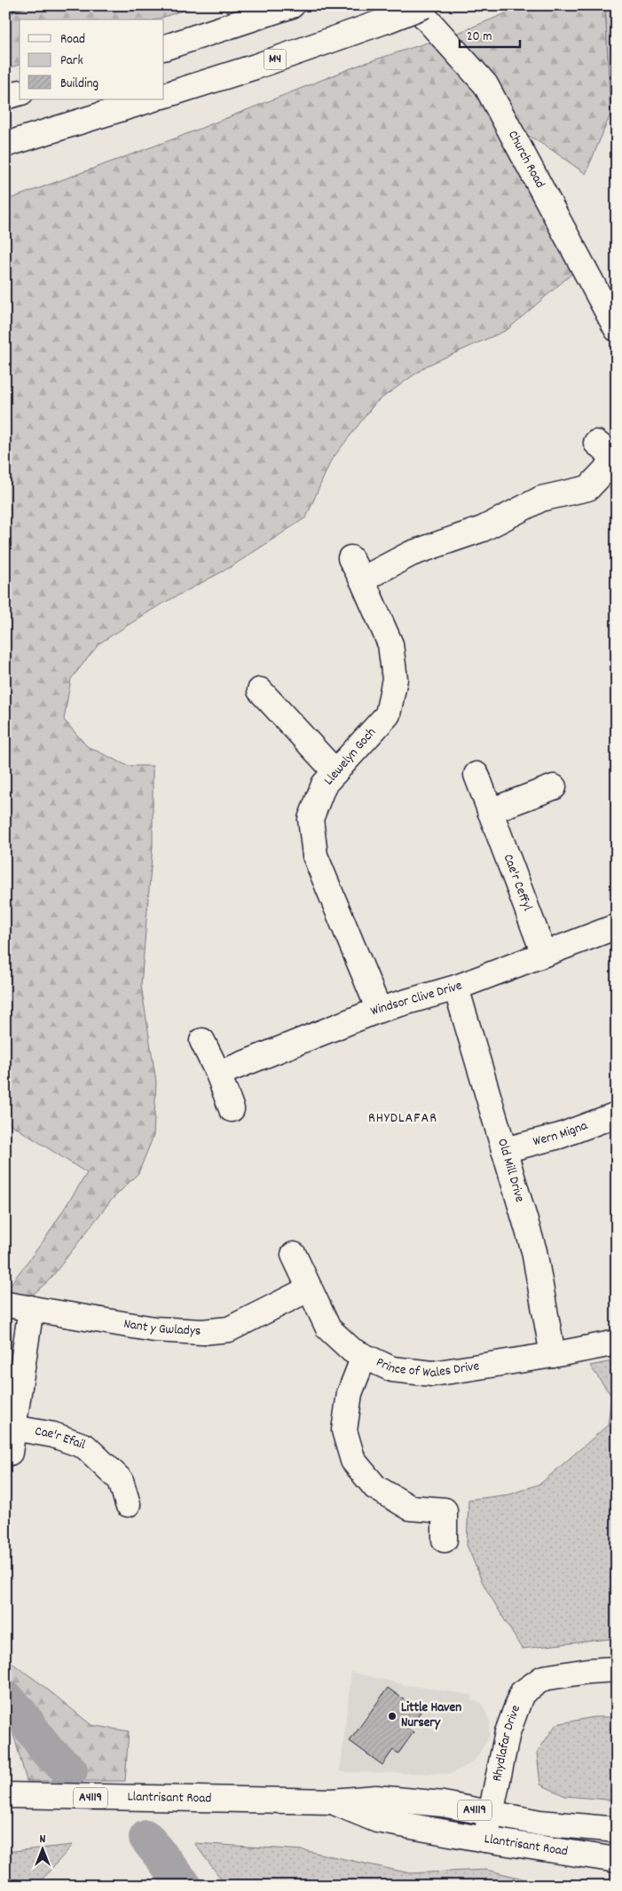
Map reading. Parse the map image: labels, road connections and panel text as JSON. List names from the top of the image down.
{
  "streets": {
    "main road": [
      "M4",
      "Church Road",
      "Llewelyn Goch",
      "Cae'r Ceffyl",
      "Windsor Clive Drive",
      "Wern Migna",
      "Old Mill Drive",
      "Nant y Gwladys",
      "Prince of Wales Drive",
      "Cae'r Efail",
      "Rhydlafar Drive",
      "A4119",
      "Llantrisant Road"
    ]
  },
  "crossings": [
    ["Llewelyn Goch", "Windsor Clive Drive"],
    ["Cae'r Ceffyl", "Windsor Clive Drive"],
    ["Windsor Clive Drive", "Old Mill Drive"],
    ["Wern Migna", "Old Mill Drive"],
    ["Old Mill Drive", "Prince of Wales Drive"],
    ["Nant y Gwladys", "Prince of Wales Drive"],
    ["Nant y Gwladys", "Cae'r Efail"],
    ["Rhydlafar Drive", "Llantrisant Road"]
  ],
  "districts": ["RHYDLAFAR"],
  "places": ["Little Haven Nursery"],
  "legend": ["Road", "Park", "Building"],
  "scale_bar": "20 m",
  "north": "top"
}
